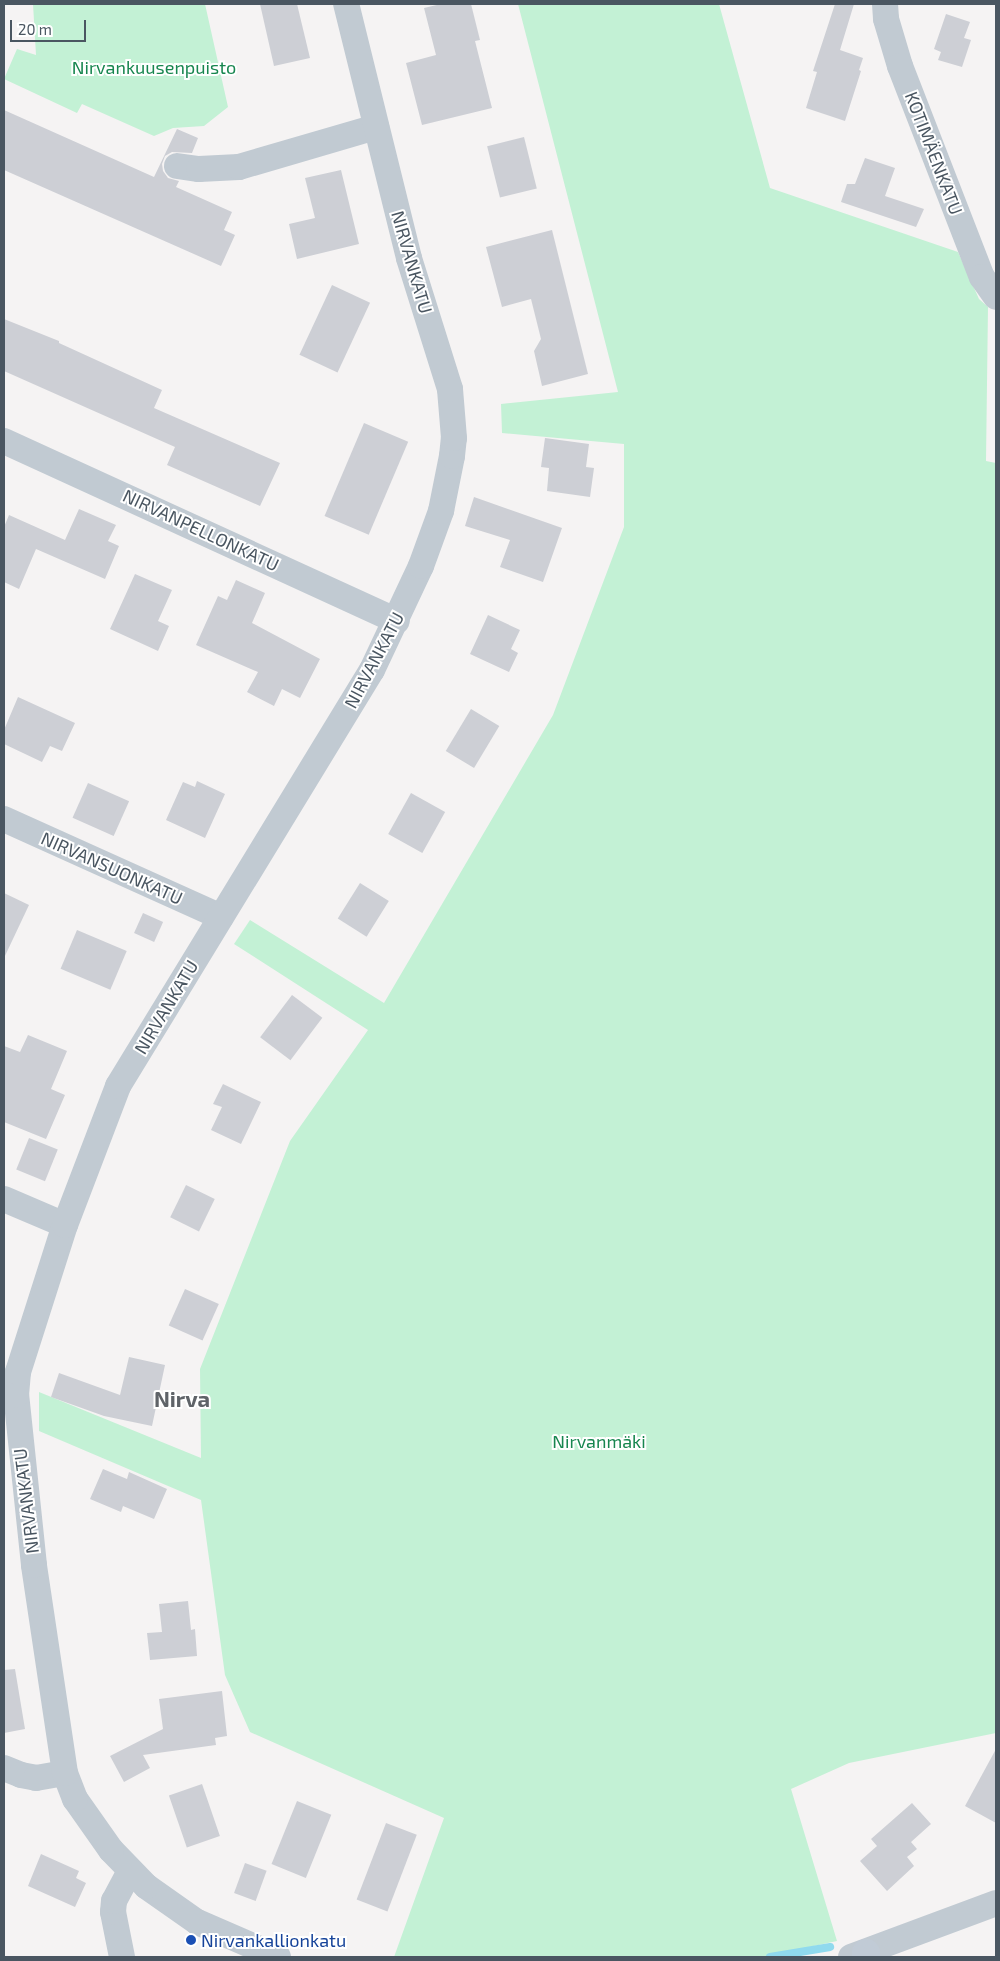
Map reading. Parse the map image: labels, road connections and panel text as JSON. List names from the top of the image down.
{
  "streets": {
    "street": [
      "KOTIMÄENKATU",
      "NIRVANKATU",
      "NIRVANPELLONKATU",
      "NIRVANSUONKATU"
    ]
  },
  "crossings": [
    ["NIRVANKATU", "NIRVANPELLONKATU"],
    ["NIRVANKATU", "NIRVANSUONKATU"]
  ],
  "districts": ["Nirva"],
  "parks": ["Nirvankuusenpuisto", "Nirvanmäki"],
  "places": ["Nirvankallionkatu"],
  "scale_bar": "20 m"
}
